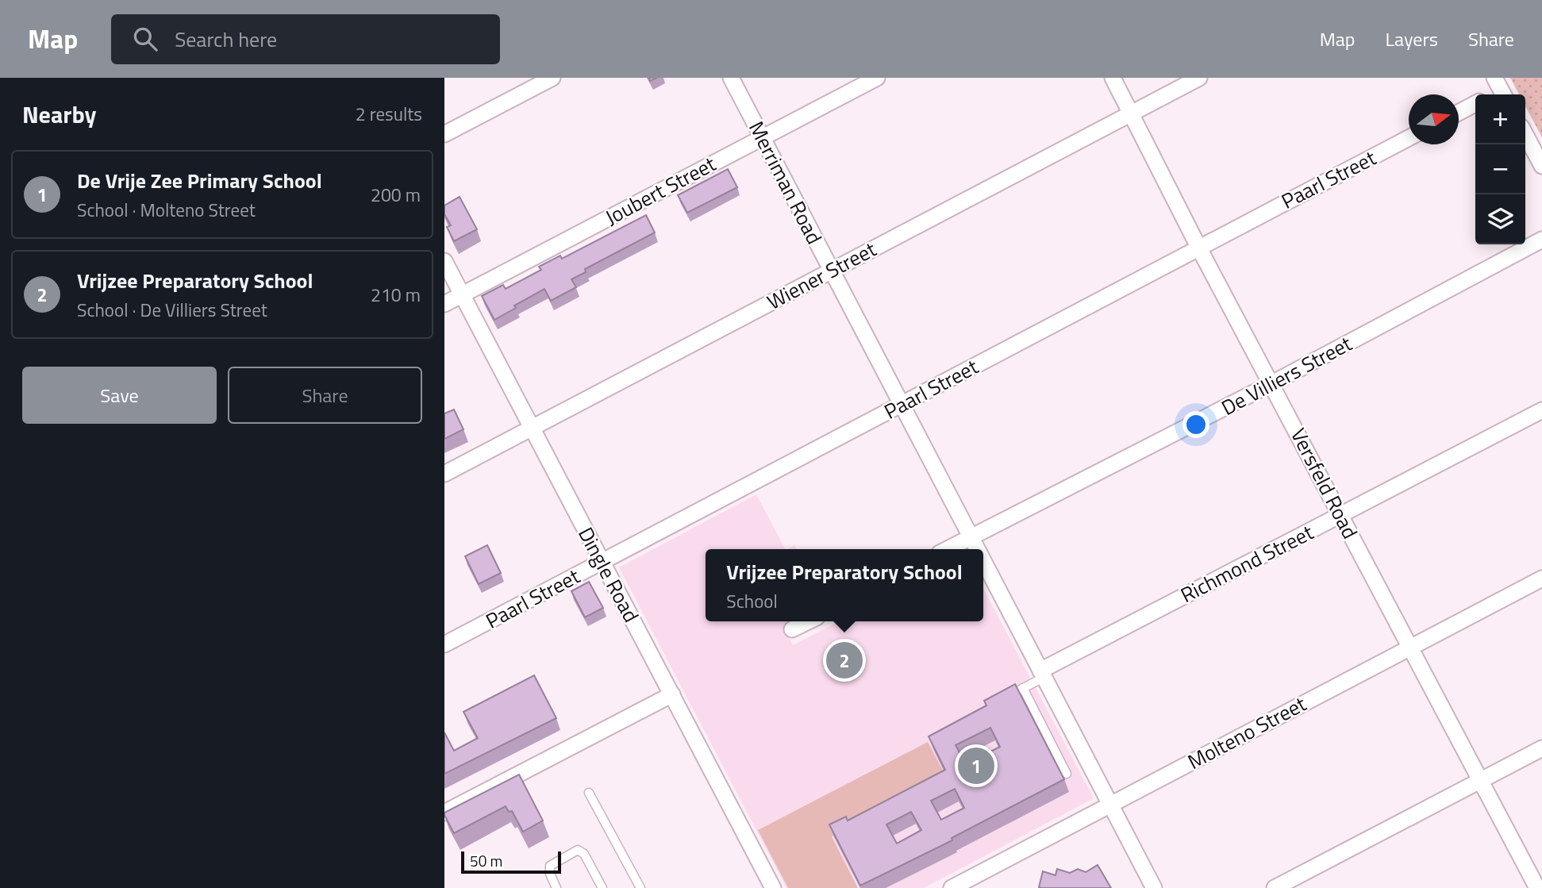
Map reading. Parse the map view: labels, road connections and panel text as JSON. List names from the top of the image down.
{
  "streets": {
    "street": [
      "Paarl Street",
      "Merriman Road",
      "Joubert Street",
      "Wiener Street",
      "De Villiers Street",
      "Versfeld Road",
      "Richmond Street",
      "Dingle Road",
      "Molteno Street"
    ]
  },
  "crossings": [
    ["Paarl Street", "Merriman Road"],
    ["Paarl Street", "Versfeld Road"],
    ["Paarl Street", "Dingle Road"],
    ["Merriman Road", "Joubert Street"],
    ["Merriman Road", "Wiener Street"],
    ["Merriman Road", "De Villiers Street"],
    ["Merriman Road", "Richmond Street"],
    ["Merriman Road", "Molteno Street"],
    ["Joubert Street", "Dingle Road"],
    ["Wiener Street", "Versfeld Road"],
    ["Wiener Street", "Dingle Road"],
    ["De Villiers Street", "Versfeld Road"],
    ["Versfeld Road", "Richmond Street"],
    ["Versfeld Road", "Molteno Street"]
  ],
  "scale_bar": "50 m",
  "north": "right",
  "page": {
    "header": "Map",
    "search": "Search here",
    "nav": ["Map", "Layers", "Share"],
    "heading": ["Nearby", "2 results"],
    "map_buttons": ["+", "−"],
    "list": [
      {
        "mark": "1",
        "name": "De Vrije Zee Primary School",
        "note": "School · Molteno Street",
        "value": "200 m"
      },
      {
        "mark": "2",
        "name": "Vrijzee Preparatory School",
        "note": "School · De Villiers Street",
        "value": "210 m"
      }
    ],
    "buttons": ["Save", "Share"],
    "popup": ["Vrijzee Preparatory School", "School"],
    "pins": ["2", "1"],
    "scale": "50 m"
  }
}
